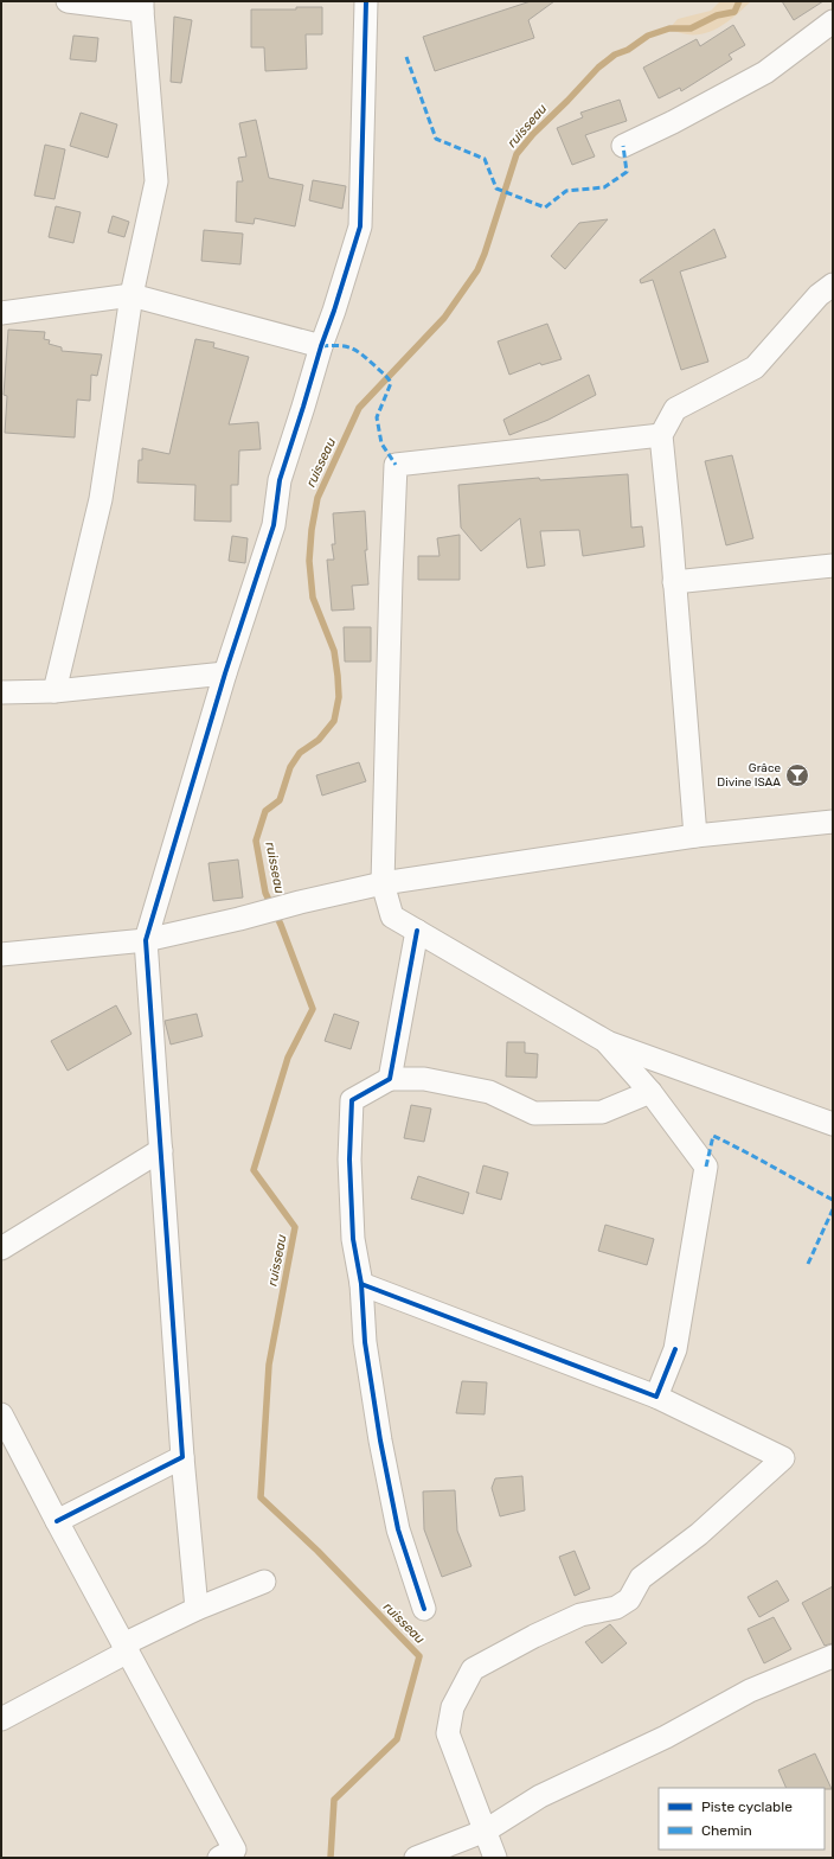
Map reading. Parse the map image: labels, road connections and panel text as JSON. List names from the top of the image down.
{
  "water": ["ruisseau"],
  "places": {
    "bar": ["Grâce Divine ISAA"]
  },
  "legend": ["Piste cyclable", "Chemin"]
}
